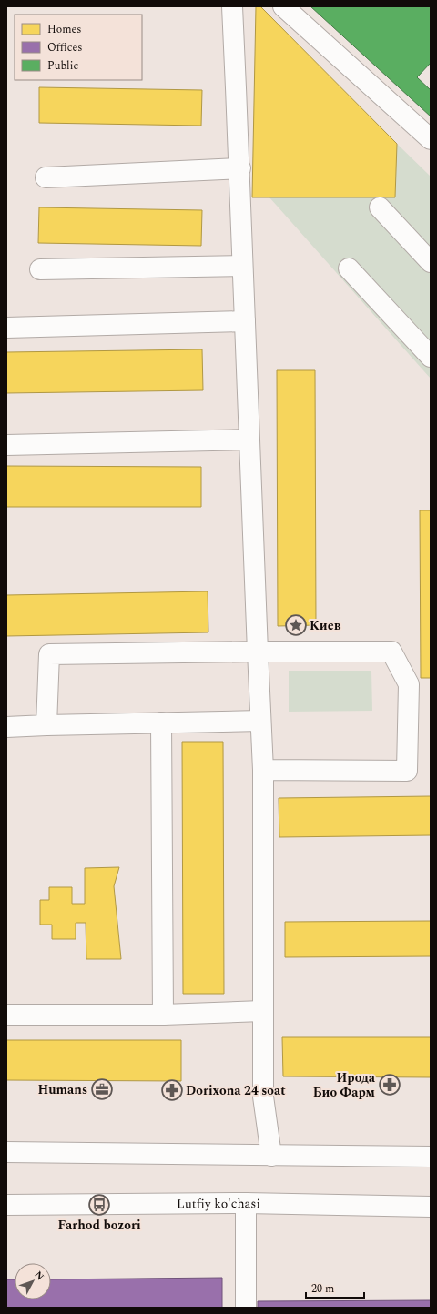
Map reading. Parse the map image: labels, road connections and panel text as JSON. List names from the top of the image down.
{
  "streets": {
    "main road": ["Lutfiy ko'chasi"]
  },
  "places": {
    "place": ["Киев"],
    "pharmacy": ["Ирода Био Фарм", "Dorixona 24 soat"],
    "office": ["Humans"],
    "bus stop": ["Farhod bozori"]
  },
  "legend": ["Homes", "Offices", "Public"],
  "scale_bar": "20 m",
  "north": "top right"
}
